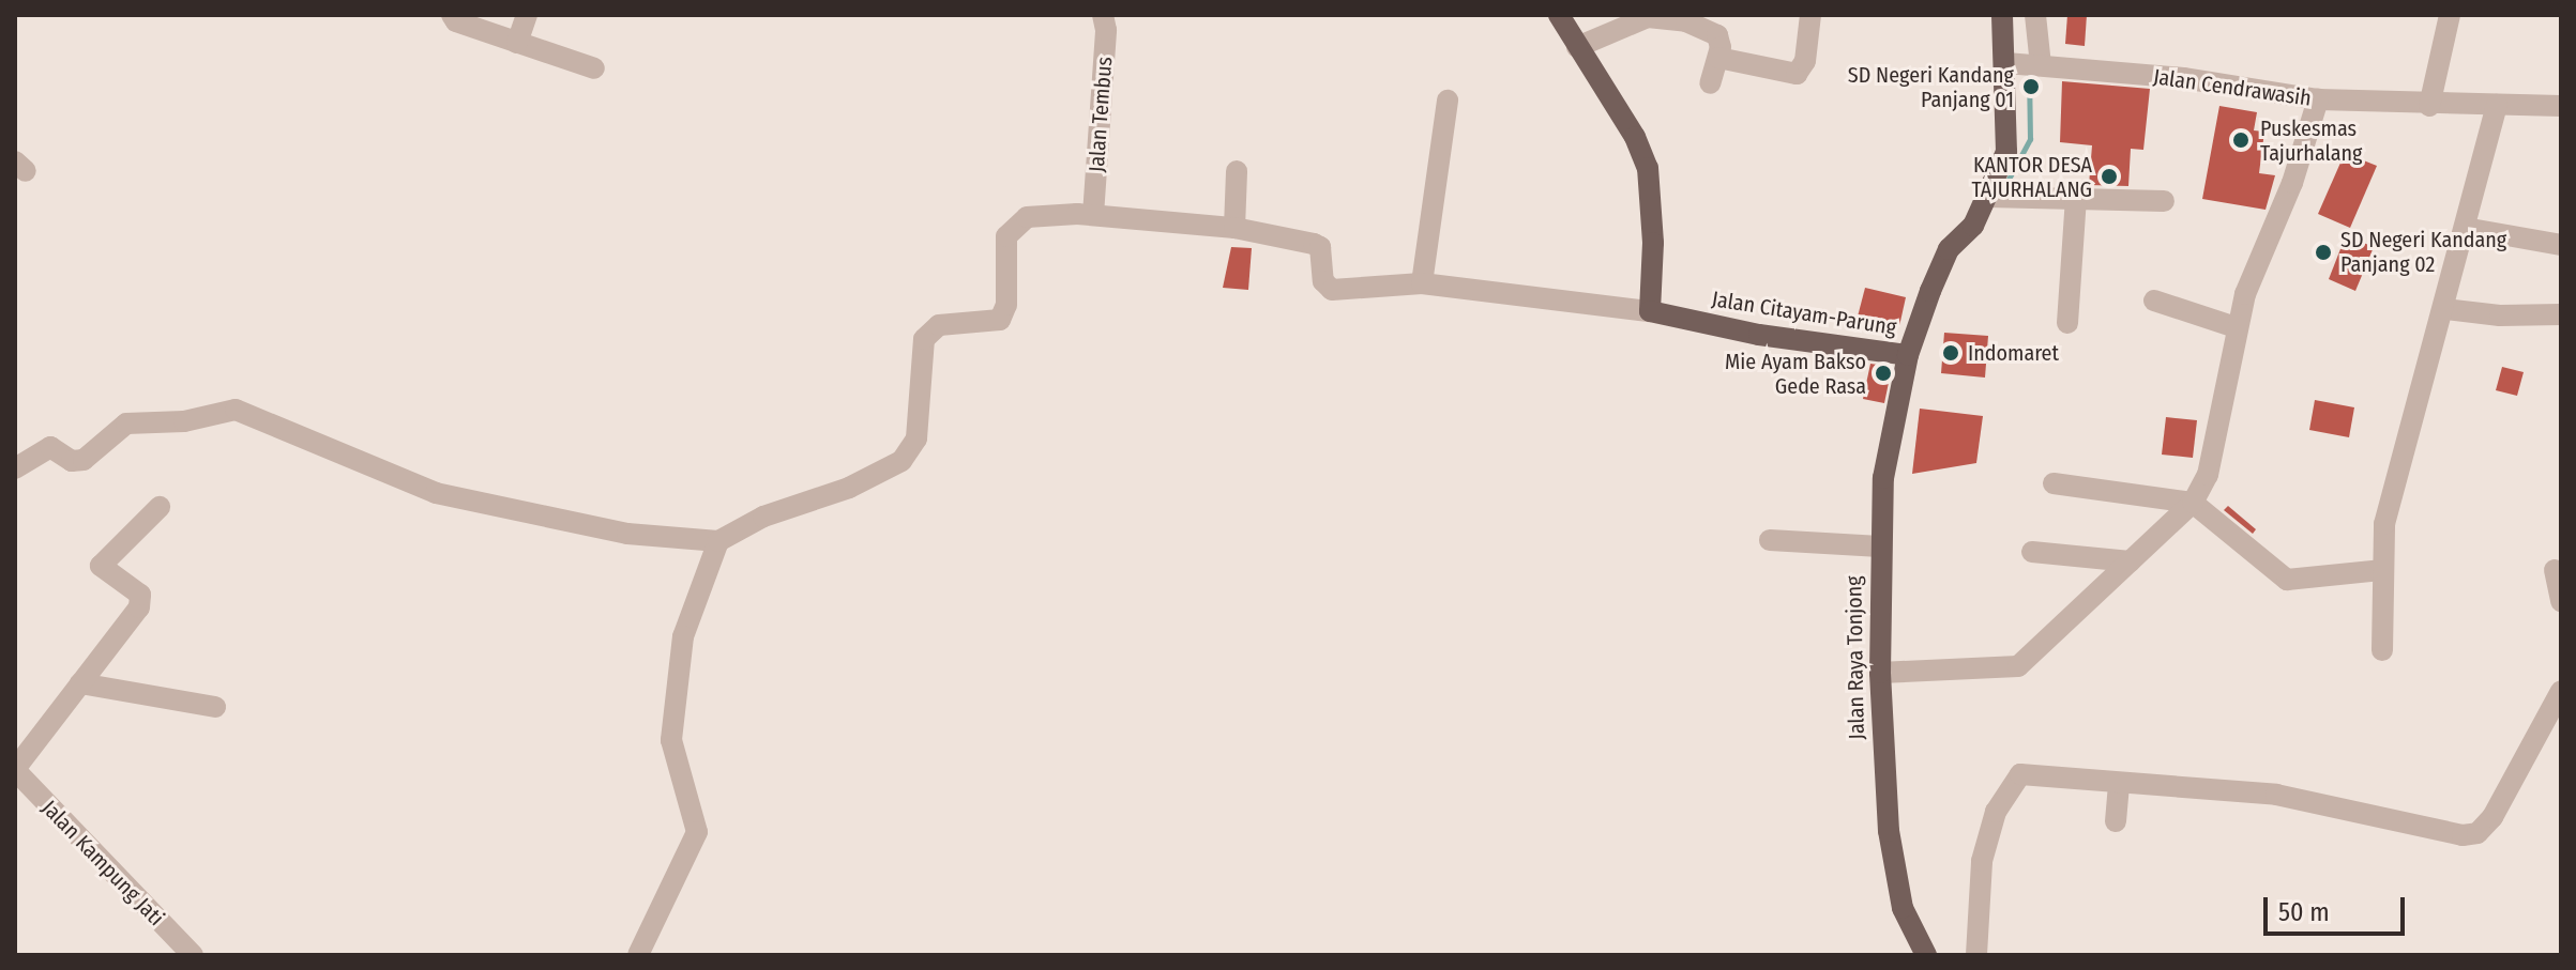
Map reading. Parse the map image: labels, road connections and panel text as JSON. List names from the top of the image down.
{
  "streets": {
    "main road": ["Jalan Citayam-Parung", "Jalan Raya Tonjong"],
    "street": ["Jalan Cendrawasih", "Jalan Tembus", "Jalan Kampung Jati"]
  },
  "crossings": [
    ["Jalan Cendrawasih", "Jalan Citayam-Parung"],
    ["Jalan Citayam-Parung", "Jalan Raya Tonjong"]
  ],
  "places": [
    "SD Negeri Kandang Panjang 01",
    "Puskesmas Tajurhalang",
    "KANTOR DESA TAJURHALANG",
    "SD Negeri Kandang Panjang 02",
    "Indomaret",
    "Mie Ayam Bakso Gede Rasa"
  ],
  "scale_bar": "50 m"
}
